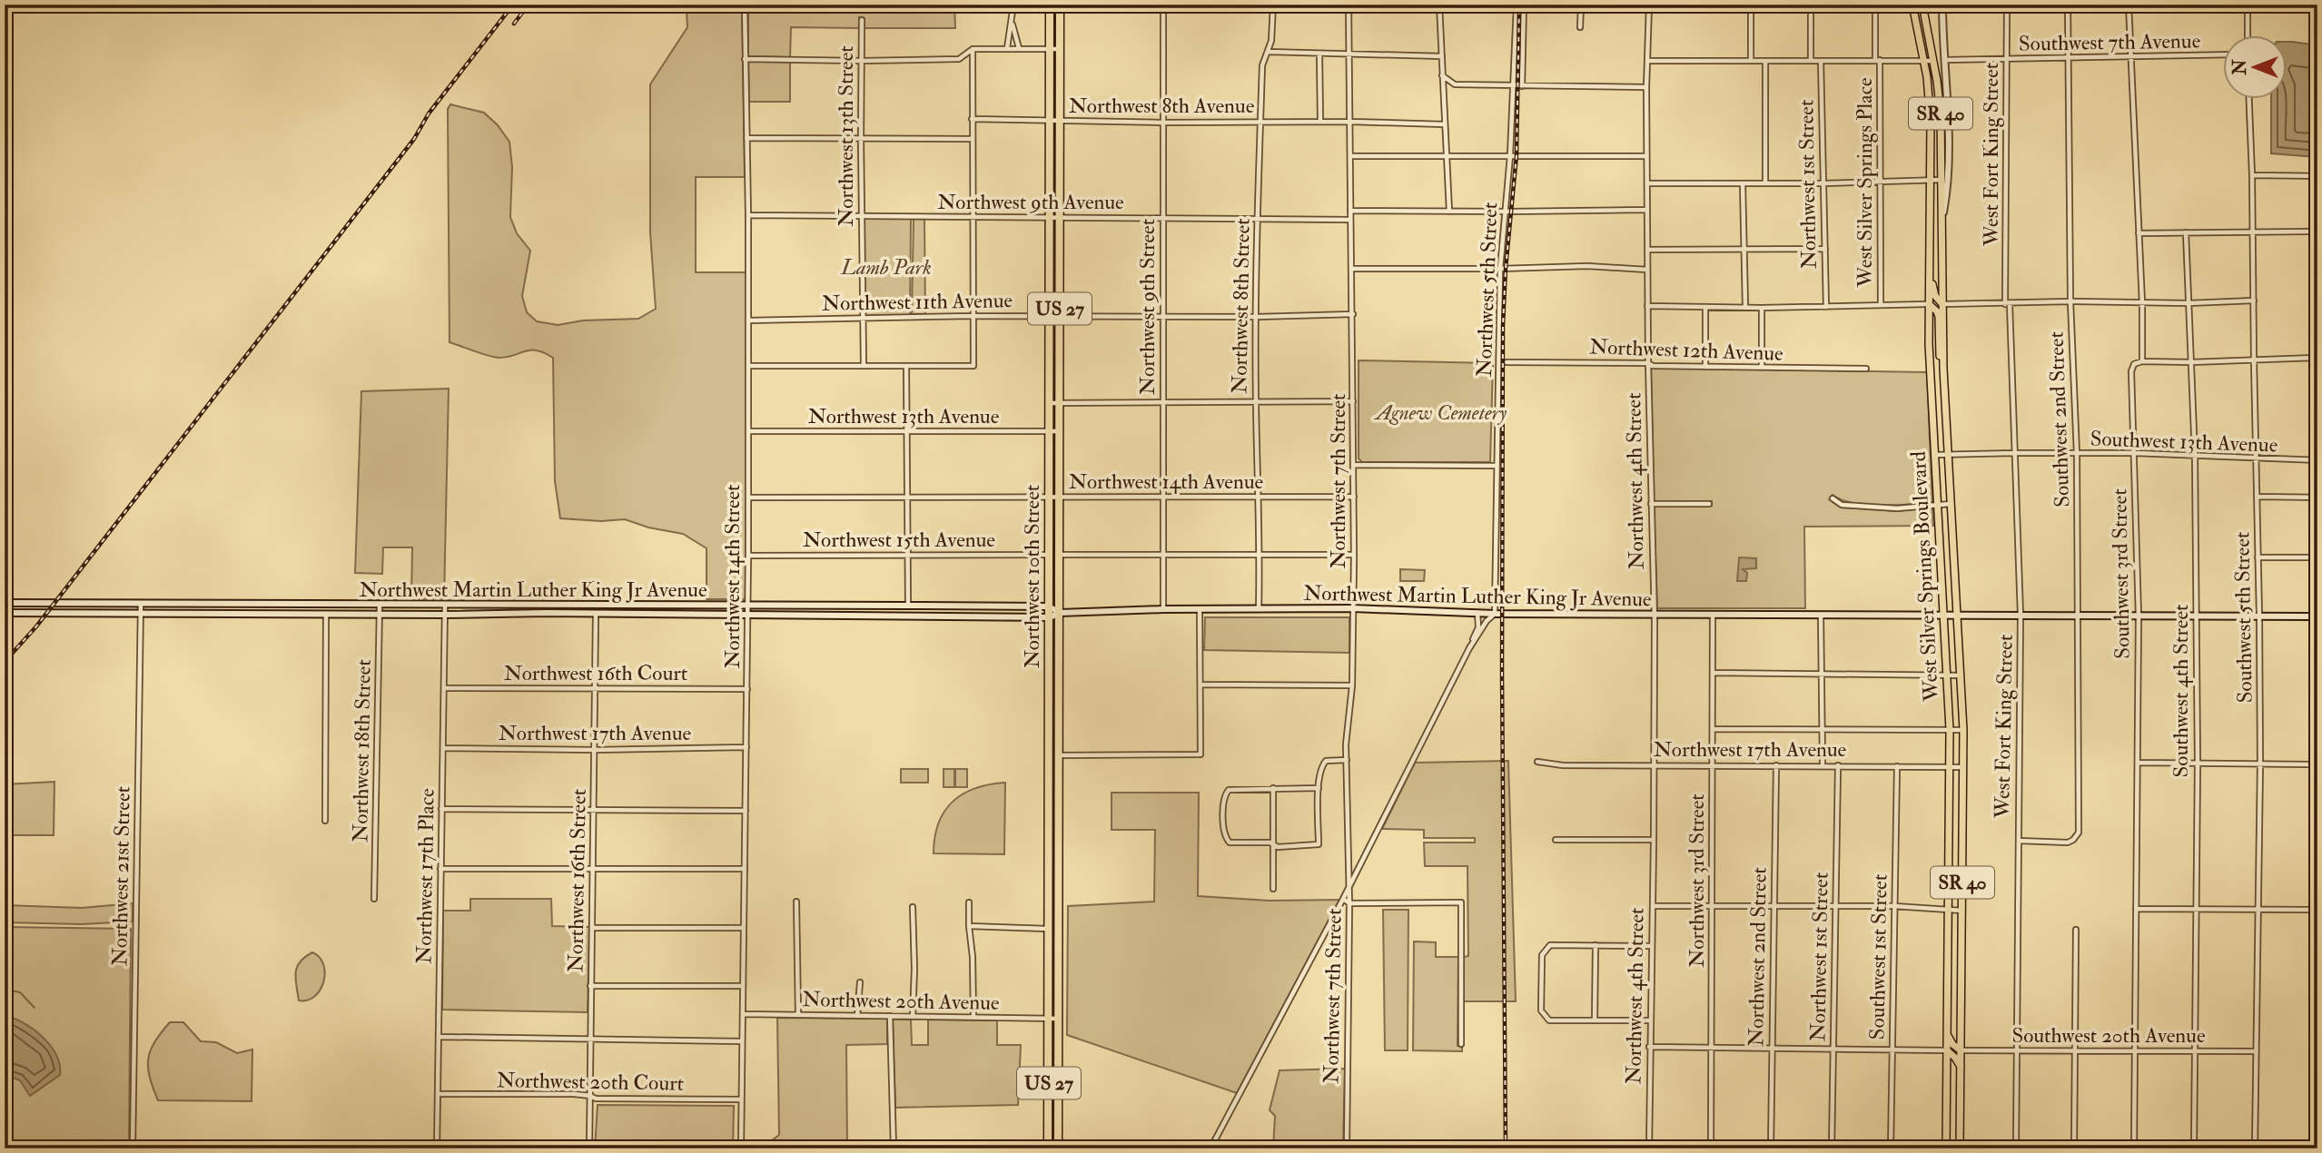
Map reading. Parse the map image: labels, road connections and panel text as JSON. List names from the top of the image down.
{
  "streets": {
    "highway": ["US 27", "Northwest 10th Street"],
    "main road": ["SR 40", "West Silver Springs Boulevard", "Northwest Martin Luther King Jr Avenue"],
    "street": [
      "Southwest 7th Avenue",
      "Northwest 8th Avenue",
      "Northwest 13th Street",
      "West Fort King Street",
      "West Silver Springs Place",
      "Northwest 1st Street",
      "Northwest 9th Avenue",
      "Northwest 5th Street",
      "Northwest 11th Avenue",
      "Northwest 8th Street",
      "Northwest 9th Street",
      "Northwest 12th Avenue",
      "Northwest 13th Avenue",
      "Southwest 2nd Street",
      "Southwest 13th Avenue",
      "Northwest 14th Avenue",
      "Northwest 7th Street",
      "Northwest 4th Street",
      "Northwest 15th Avenue",
      "Southwest 3rd Street",
      "Northwest 14th Street",
      "Southwest 5th Street",
      "Northwest 16th Court",
      "Southwest 4th Street",
      "Northwest 17th Avenue",
      "Northwest 18th Street",
      "Northwest 21st Street",
      "Northwest 17th Place",
      "Northwest 16th Street",
      "Northwest 3rd Street",
      "Northwest 2nd Street",
      "Southwest 1st Street",
      "Northwest 20th Avenue",
      "Southwest 20th Avenue",
      "Northwest 20th Court"
    ]
  },
  "crossings": [
    ["Southwest 7th Avenue", "West Fort King Street"],
    ["Southwest 7th Avenue", "Southwest 2nd Street"],
    ["Southwest 7th Avenue", "Southwest 3rd Street"],
    ["Northwest 8th Avenue", "Northwest 8th Street"],
    ["Northwest 8th Avenue", "Northwest 9th Street"],
    ["Northwest 8th Avenue", "Northwest 7th Street"],
    ["Northwest 8th Avenue", "Northwest 10th Street"],
    ["Northwest 13th Street", "Northwest 9th Avenue"],
    ["Northwest 13th Street", "Northwest 11th Avenue"],
    ["West Fort King Street", "Southwest 2nd Street"],
    ["West Fort King Street", "Southwest 13th Avenue"],
    ["West Fort King Street", "Northwest Martin Luther King Jr Avenue"],
    ["West Fort King Street", "Southwest 20th Avenue"],
    ["Northwest 1st Street", "Northwest 17th Avenue"],
    ["Northwest 9th Avenue", "Northwest 8th Street"],
    ["Northwest 9th Avenue", "Northwest 9th Street"],
    ["Northwest 9th Avenue", "Northwest 7th Street"],
    ["Northwest 9th Avenue", "Northwest 14th Street"],
    ["Northwest 9th Avenue", "Northwest 10th Street"],
    ["Northwest 5th Street", "Northwest Martin Luther King Jr Avenue"],
    ["Northwest 11th Avenue", "Northwest 8th Street"],
    ["Northwest 11th Avenue", "Northwest 9th Street"],
    ["Northwest 11th Avenue", "Northwest 7th Street"],
    ["Northwest 11th Avenue", "Northwest 14th Street"],
    ["Northwest 11th Avenue", "Northwest 10th Street"],
    ["Northwest 8th Street", "Northwest 14th Avenue"],
    ["Northwest 8th Street", "Northwest Martin Luther King Jr Avenue"],
    ["Northwest 9th Street", "Northwest 14th Avenue"],
    ["Northwest 9th Street", "Northwest Martin Luther King Jr Avenue"],
    ["Northwest 12th Avenue", "Northwest 4th Street"],
    ["Northwest 13th Avenue", "Northwest 14th Street"],
    ["Northwest 13th Avenue", "Northwest 10th Street"],
    ["Southwest 2nd Street", "Southwest 13th Avenue"],
    ["Southwest 2nd Street", "Northwest Martin Luther King Jr Avenue"],
    ["Southwest 13th Avenue", "Southwest 3rd Street"],
    ["Southwest 13th Avenue", "West Silver Springs Boulevard"],
    ["Southwest 13th Avenue", "Southwest 5th Street"],
    ["Southwest 13th Avenue", "Southwest 4th Street"],
    ["Northwest 14th Avenue", "Northwest 7th Street"],
    ["Northwest 14th Avenue", "Northwest 14th Street"],
    ["Northwest 14th Avenue", "Northwest 10th Street"],
    ["Northwest 7th Street", "Northwest Martin Luther King Jr Avenue"],
    ["Northwest 4th Street", "Northwest Martin Luther King Jr Avenue"],
    ["Northwest 4th Street", "Northwest 17th Avenue"],
    ["Northwest 15th Avenue", "Northwest 14th Street"],
    ["Northwest 15th Avenue", "Northwest 10th Street"],
    ["Southwest 3rd Street", "Northwest Martin Luther King Jr Avenue"],
    ["Southwest 3rd Street", "Southwest 20th Avenue"],
    ["Northwest 14th Street", "Northwest Martin Luther King Jr Avenue"],
    ["Northwest 14th Street", "Northwest 16th Court"],
    ["Northwest 14th Street", "Northwest 17th Avenue"],
    ["Northwest 14th Street", "Northwest 20th Avenue"],
    ["Northwest 14th Street", "Northwest 20th Court"],
    ["Northwest 10th Street", "Northwest Martin Luther King Jr Avenue"],
    ["Northwest 10th Street", "Northwest 20th Avenue"],
    ["West Silver Springs Boulevard", "Northwest Martin Luther King Jr Avenue"],
    ["West Silver Springs Boulevard", "Northwest 17th Avenue"],
    ["West Silver Springs Boulevard", "Southwest 20th Avenue"],
    ["Northwest Martin Luther King Jr Avenue", "Southwest 5th Street"],
    ["Northwest Martin Luther King Jr Avenue", "Southwest 4th Street"],
    ["Northwest Martin Luther King Jr Avenue", "Northwest 18th Street"],
    ["Northwest Martin Luther King Jr Avenue", "Northwest 21st Street"],
    ["Northwest Martin Luther King Jr Avenue", "Northwest 17th Place"],
    ["Northwest Martin Luther King Jr Avenue", "Northwest 16th Street"],
    ["Northwest Martin Luther King Jr Avenue", "Northwest 3rd Street"],
    ["Southwest 5th Street", "Southwest 20th Avenue"],
    ["Northwest 16th Court", "Northwest 17th Place"],
    ["Northwest 16th Court", "Northwest 16th Street"],
    ["Southwest 4th Street", "Southwest 20th Avenue"],
    ["Northwest 17th Avenue", "Northwest 17th Place"],
    ["Northwest 17th Avenue", "Northwest 16th Street"],
    ["Northwest 17th Avenue", "Northwest 3rd Street"],
    ["Northwest 17th Avenue", "Northwest 2nd Street"],
    ["Northwest 17th Avenue", "Southwest 1st Street"],
    ["Northwest 17th Place", "Northwest 20th Court"],
    ["Northwest 16th Street", "Northwest 20th Court"]
  ],
  "parks": ["Lamb Park", "Agnew Cemetery"],
  "north": "left"
}
